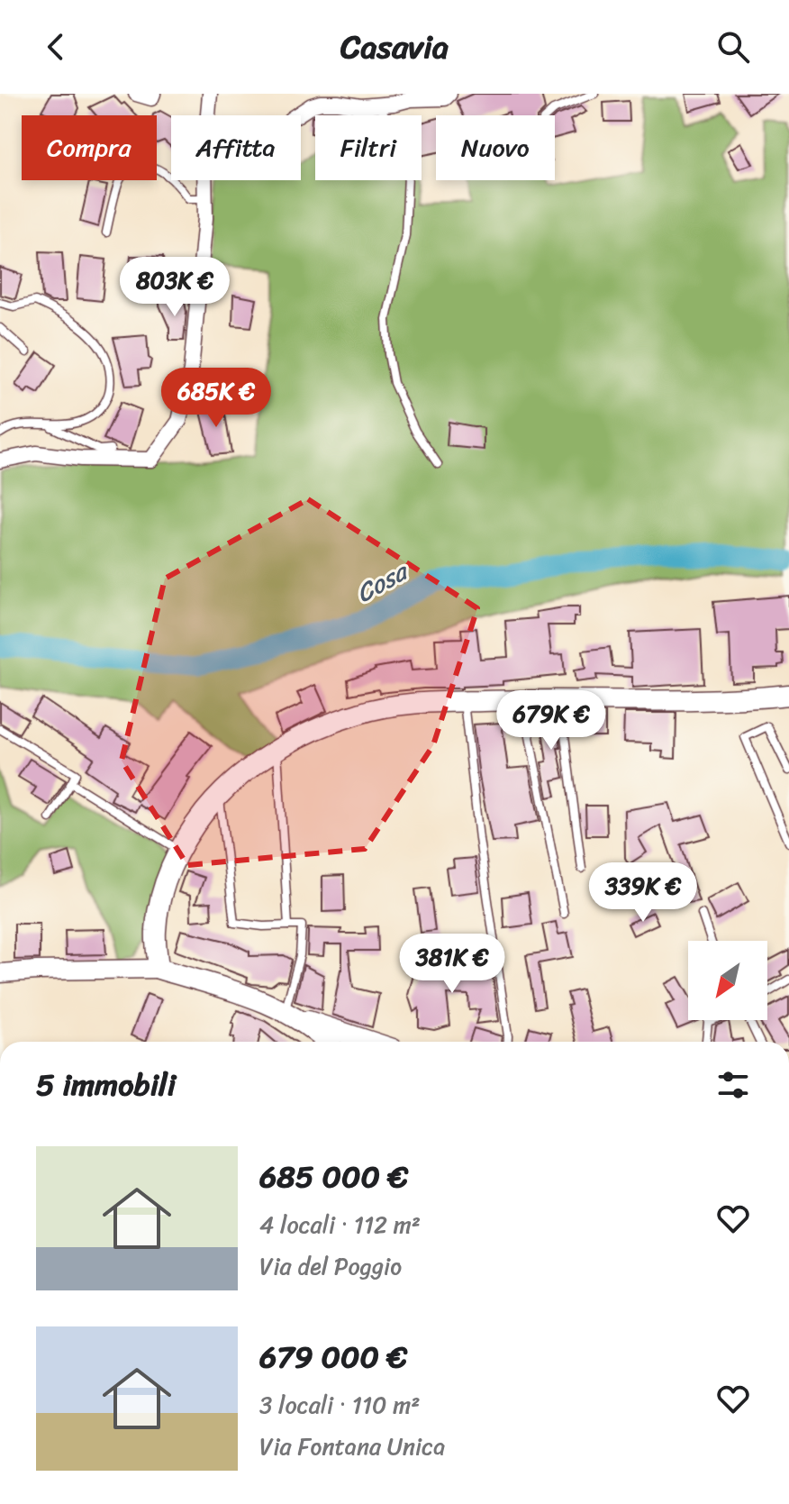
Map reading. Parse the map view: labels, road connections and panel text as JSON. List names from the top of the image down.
{
  "water": ["Cosa"],
  "north": "bottom left",
  "page": {
    "header": "Casavia",
    "chip": [
      "Compra",
      "Affitta",
      "Filtri",
      "Nuovo"
    ],
    "price": [
      "803K €",
      "685K €",
      "679K €",
      "339K €",
      "381K €"
    ],
    "heading": "5 immobili",
    "list": [
      {
        "name": "685 000 €",
        "note": "4 locali · 112 m² · Via del Poggio"
      },
      {
        "name": "679 000 €",
        "note": "3 locali · 110 m² · Via Fontana Unica"
      }
    ]
  }
}
